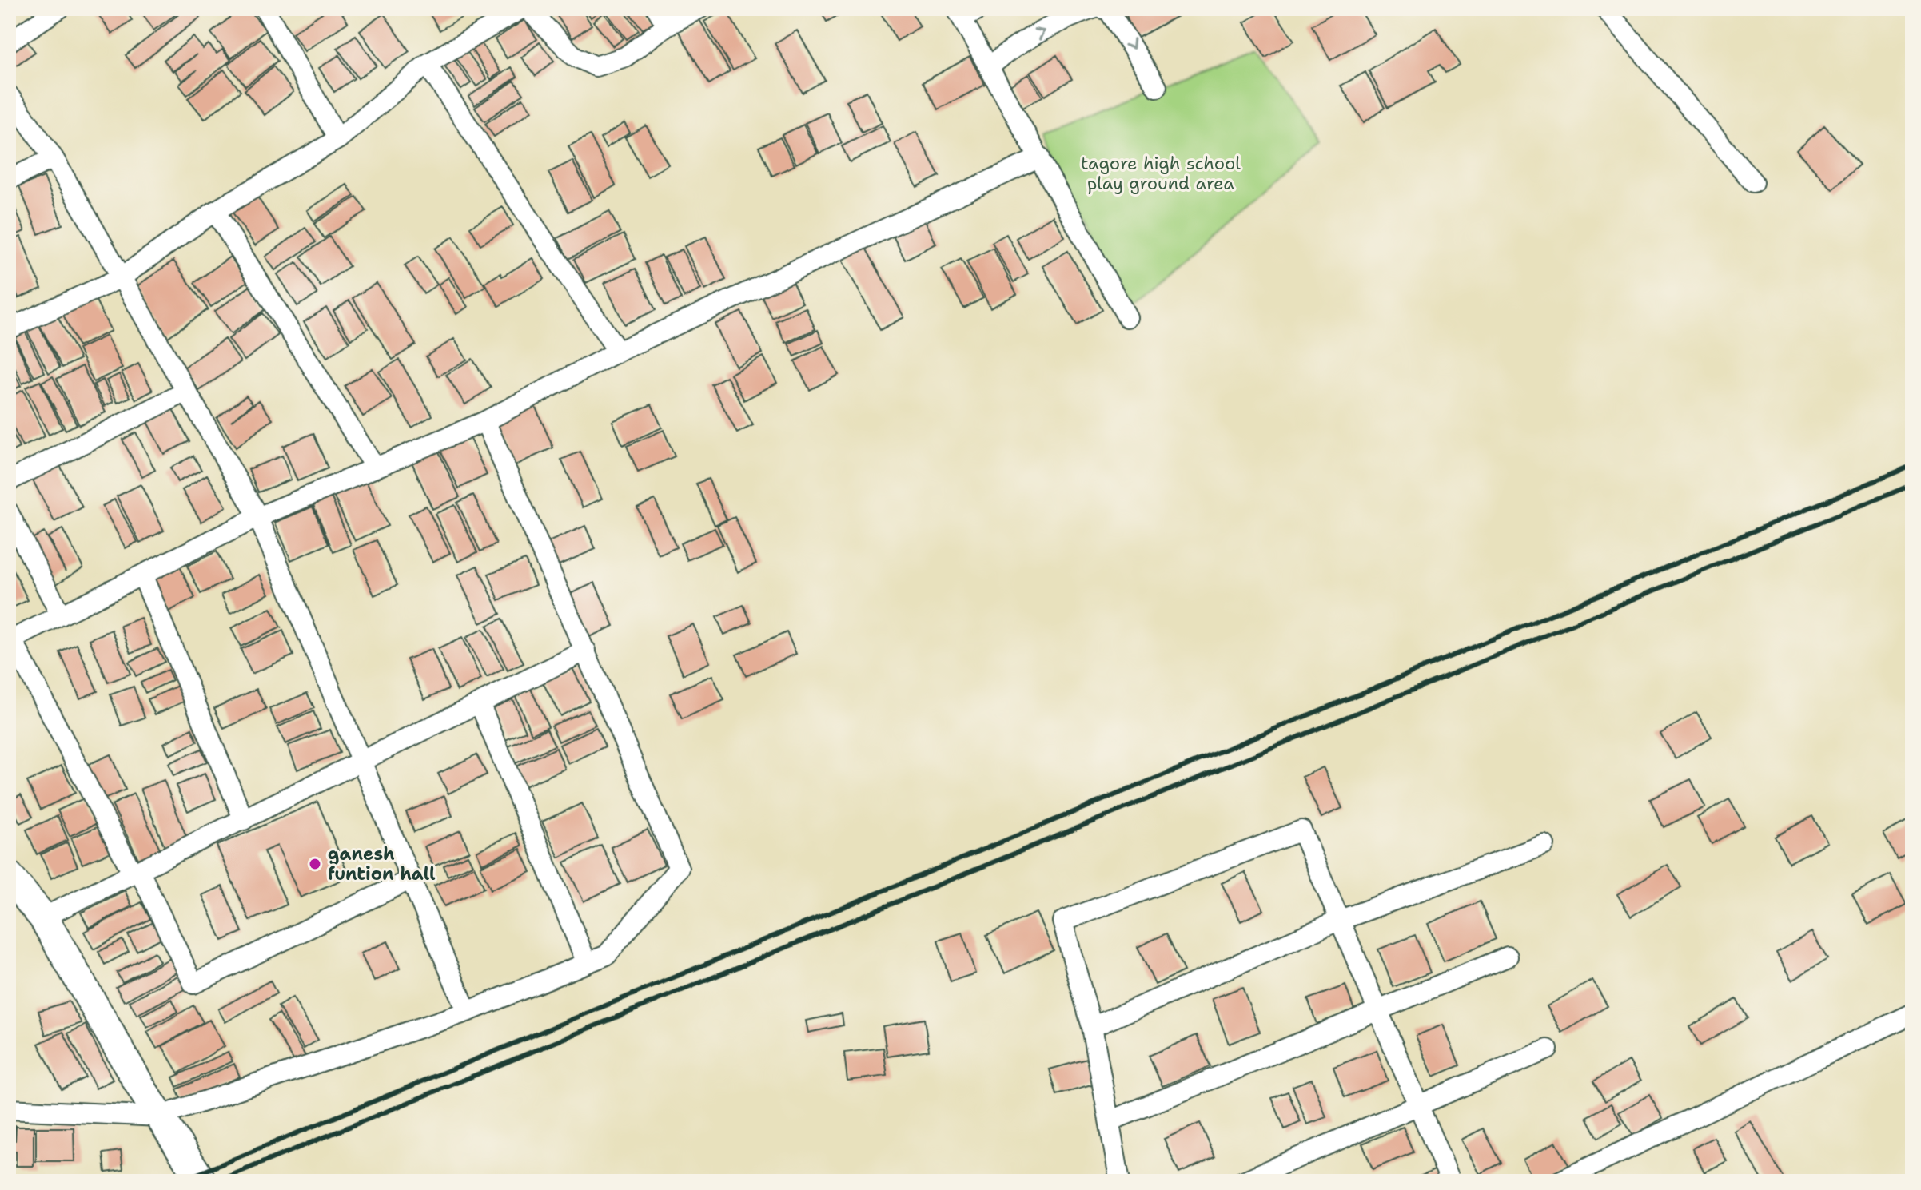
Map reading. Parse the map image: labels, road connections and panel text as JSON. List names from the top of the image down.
{
  "parks": ["tagore high school play ground area"],
  "places": ["ganesh funtion hall"]
}
